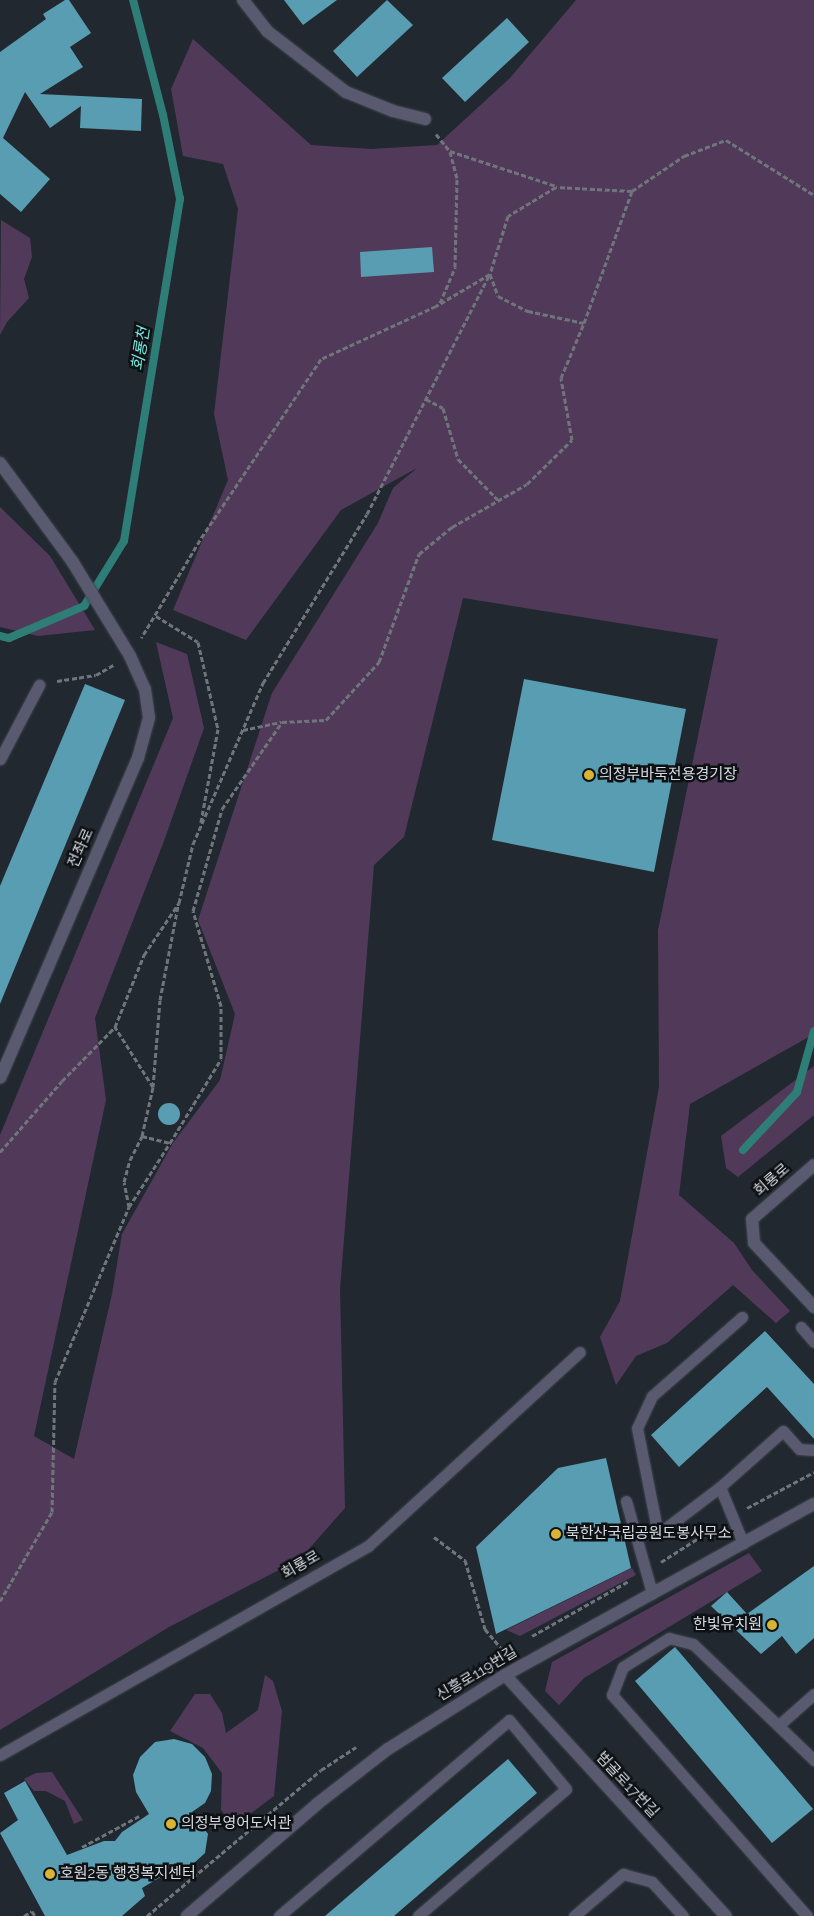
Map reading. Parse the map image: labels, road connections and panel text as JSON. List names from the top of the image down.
{
  "streets": {
    "street": [
      "전좌로",
      "회룡로",
      "신흥로119번길",
      "범골로17번길"
    ]
  },
  "crossings": [
    ["신흥로119번길", "범골로17번길"]
  ],
  "water": ["회룡천"],
  "places": [
    "의정부바둑전용경기장",
    "북한산국립공원도봉사무소",
    "한빛유치원",
    "의정부영어도서관",
    "호원2동 행정복지센터"
  ]
}
